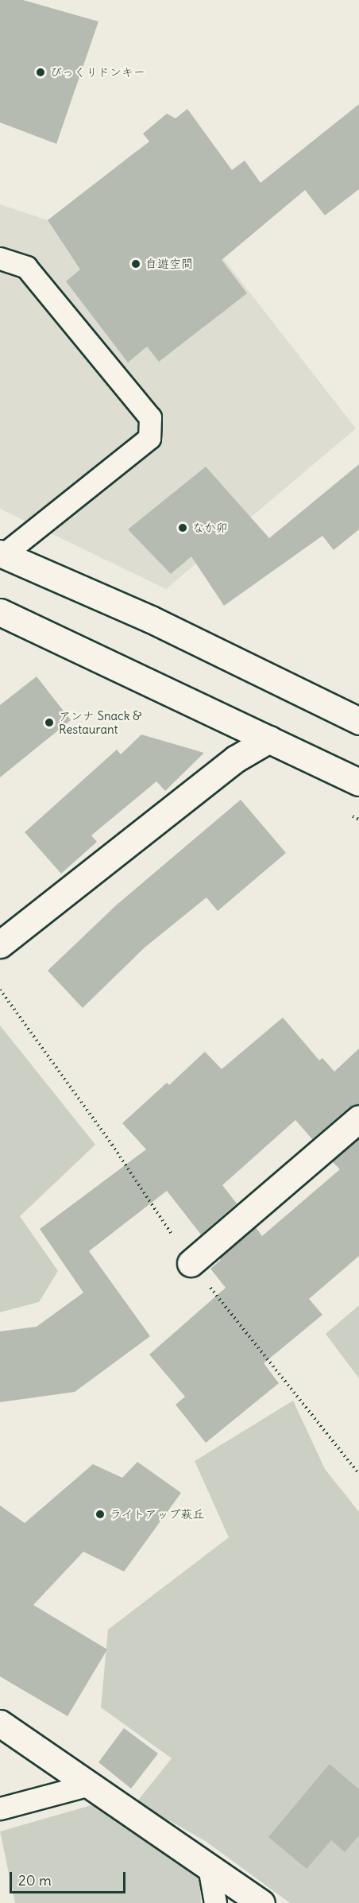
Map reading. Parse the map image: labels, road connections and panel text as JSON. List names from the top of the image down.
{
  "places": [
    "びっくりドンキー",
    "自遊空間",
    "なか卯",
    "アンナ Snack & Restaurant",
    "ライトアップ萩丘"
  ],
  "scale_bar": "20 m"
}
